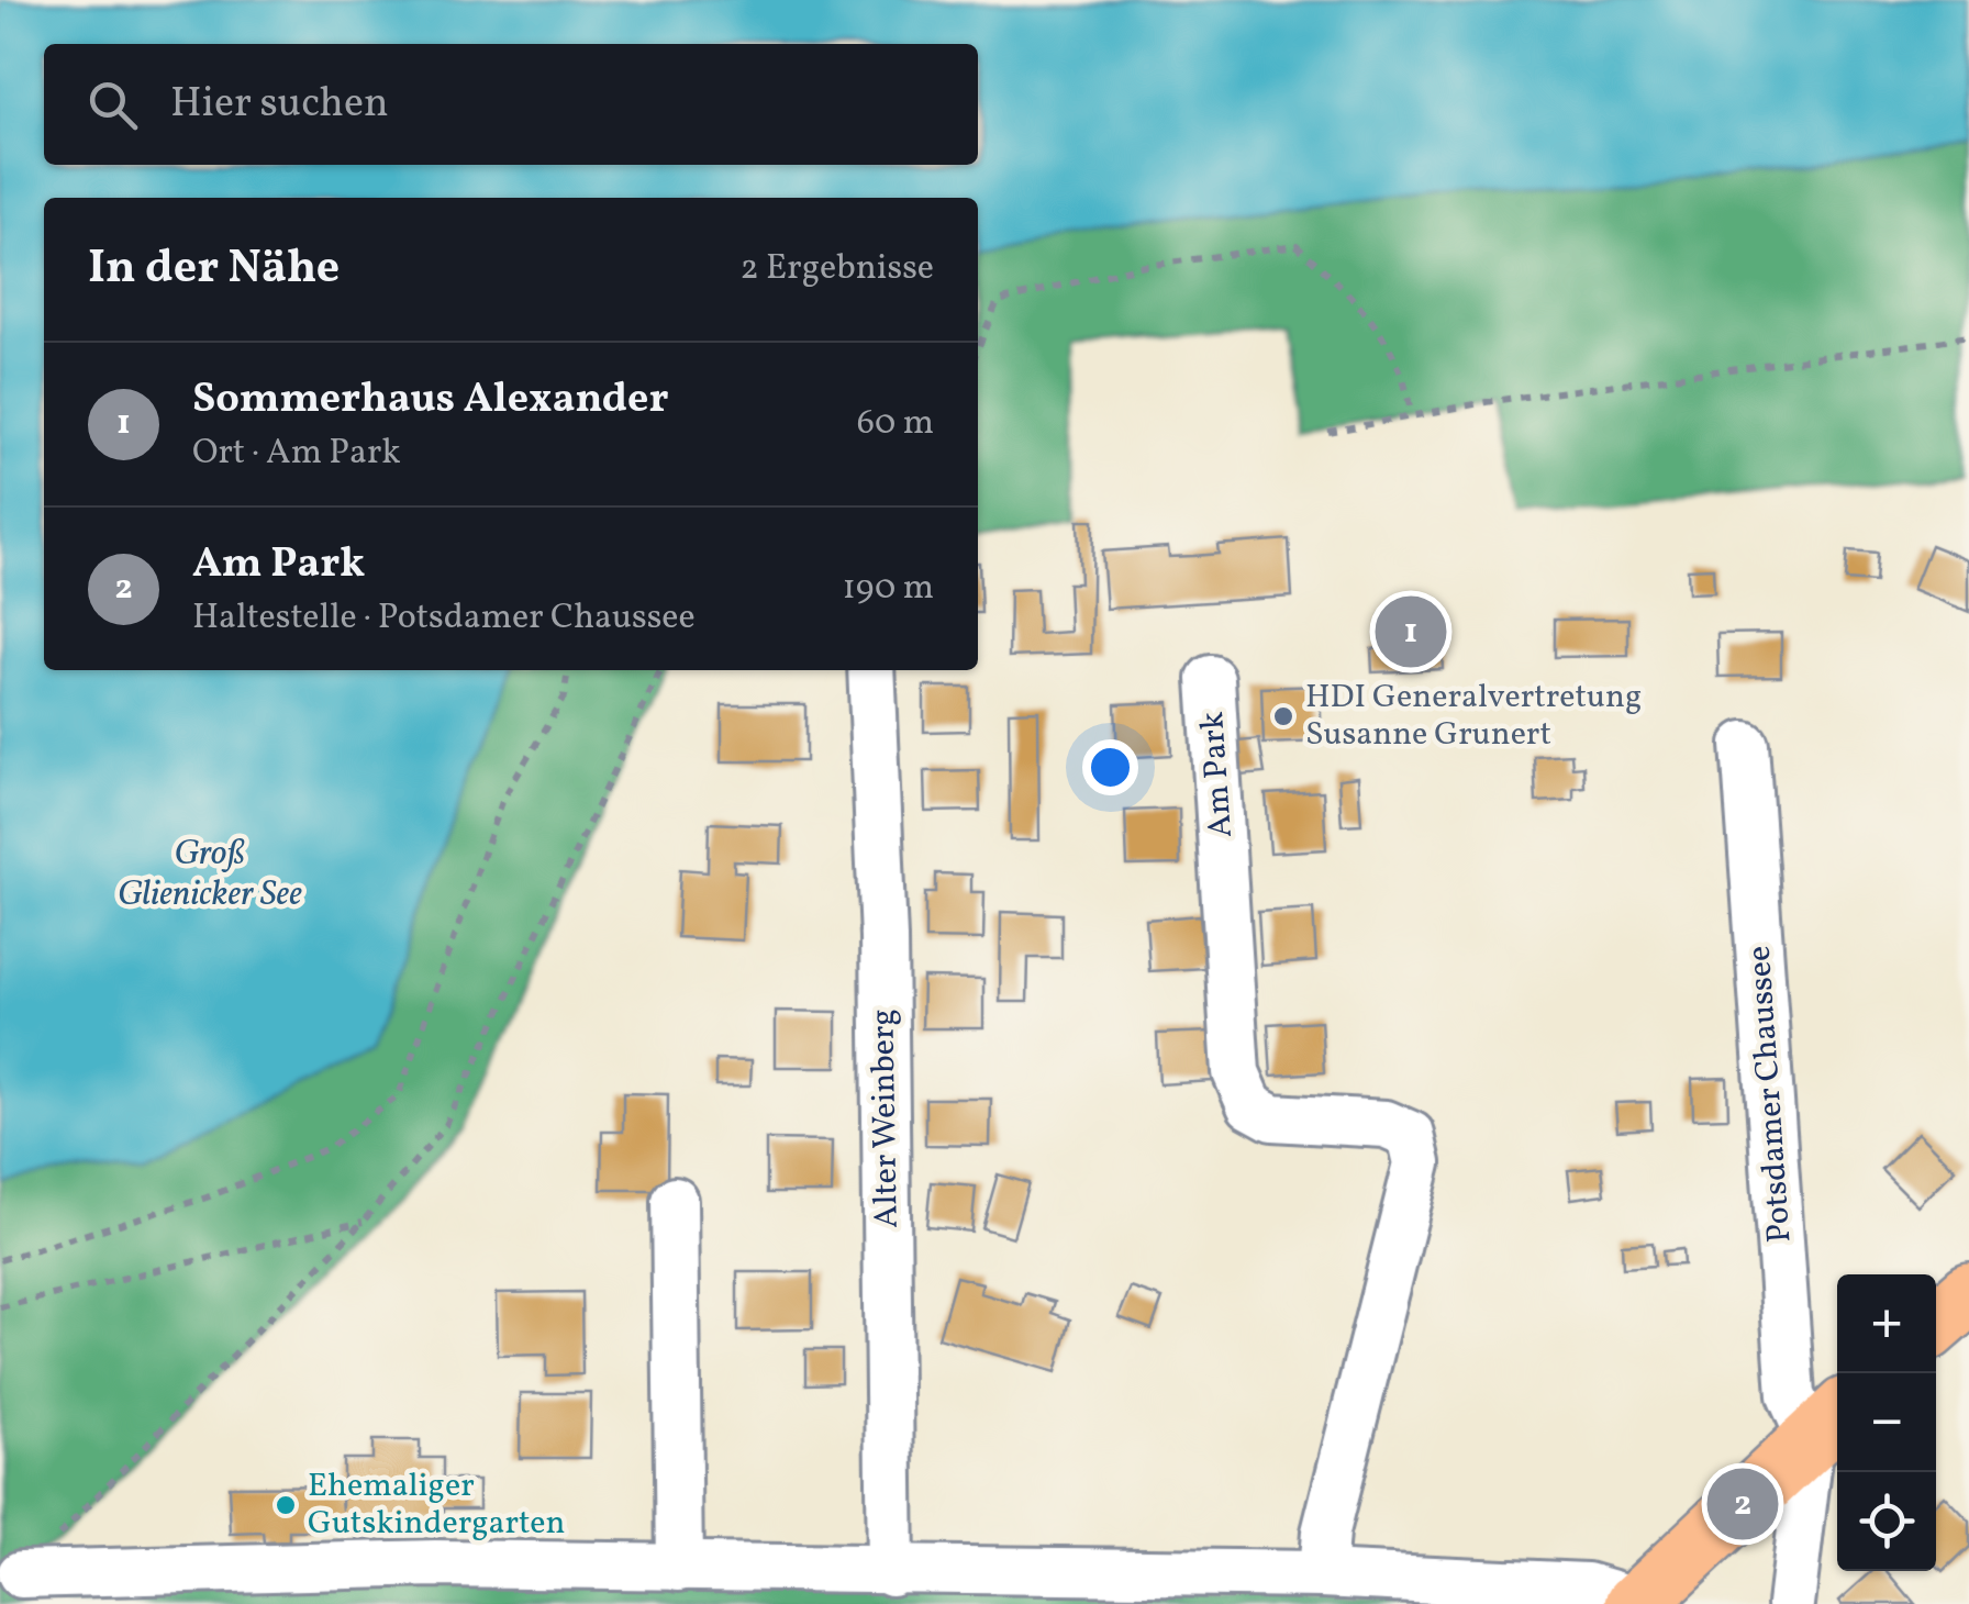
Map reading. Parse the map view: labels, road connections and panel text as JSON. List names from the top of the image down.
{
  "streets": {
    "street": ["Am Park", "Potsdamer Chaussee", "Alter Weinberg"]
  },
  "water": ["Groß Glienicker See"],
  "places": ["HDI Generalvertretung Susanne Grunert", "Ehemaliger Gutskindergarten"],
  "page": {
    "search": "Hier suchen",
    "heading": ["In der Nähe", "2 Ergebnisse"],
    "list": [
      {
        "mark": "1",
        "name": "Sommerhaus Alexander",
        "note": "Ort · Am Park",
        "value": "60 m"
      },
      {
        "mark": "2",
        "name": "Am Park",
        "note": "Haltestelle · Potsdamer Chaussee",
        "value": "190 m"
      }
    ],
    "pins": ["1", "2"],
    "map_buttons": ["+", "−"]
  }
}
